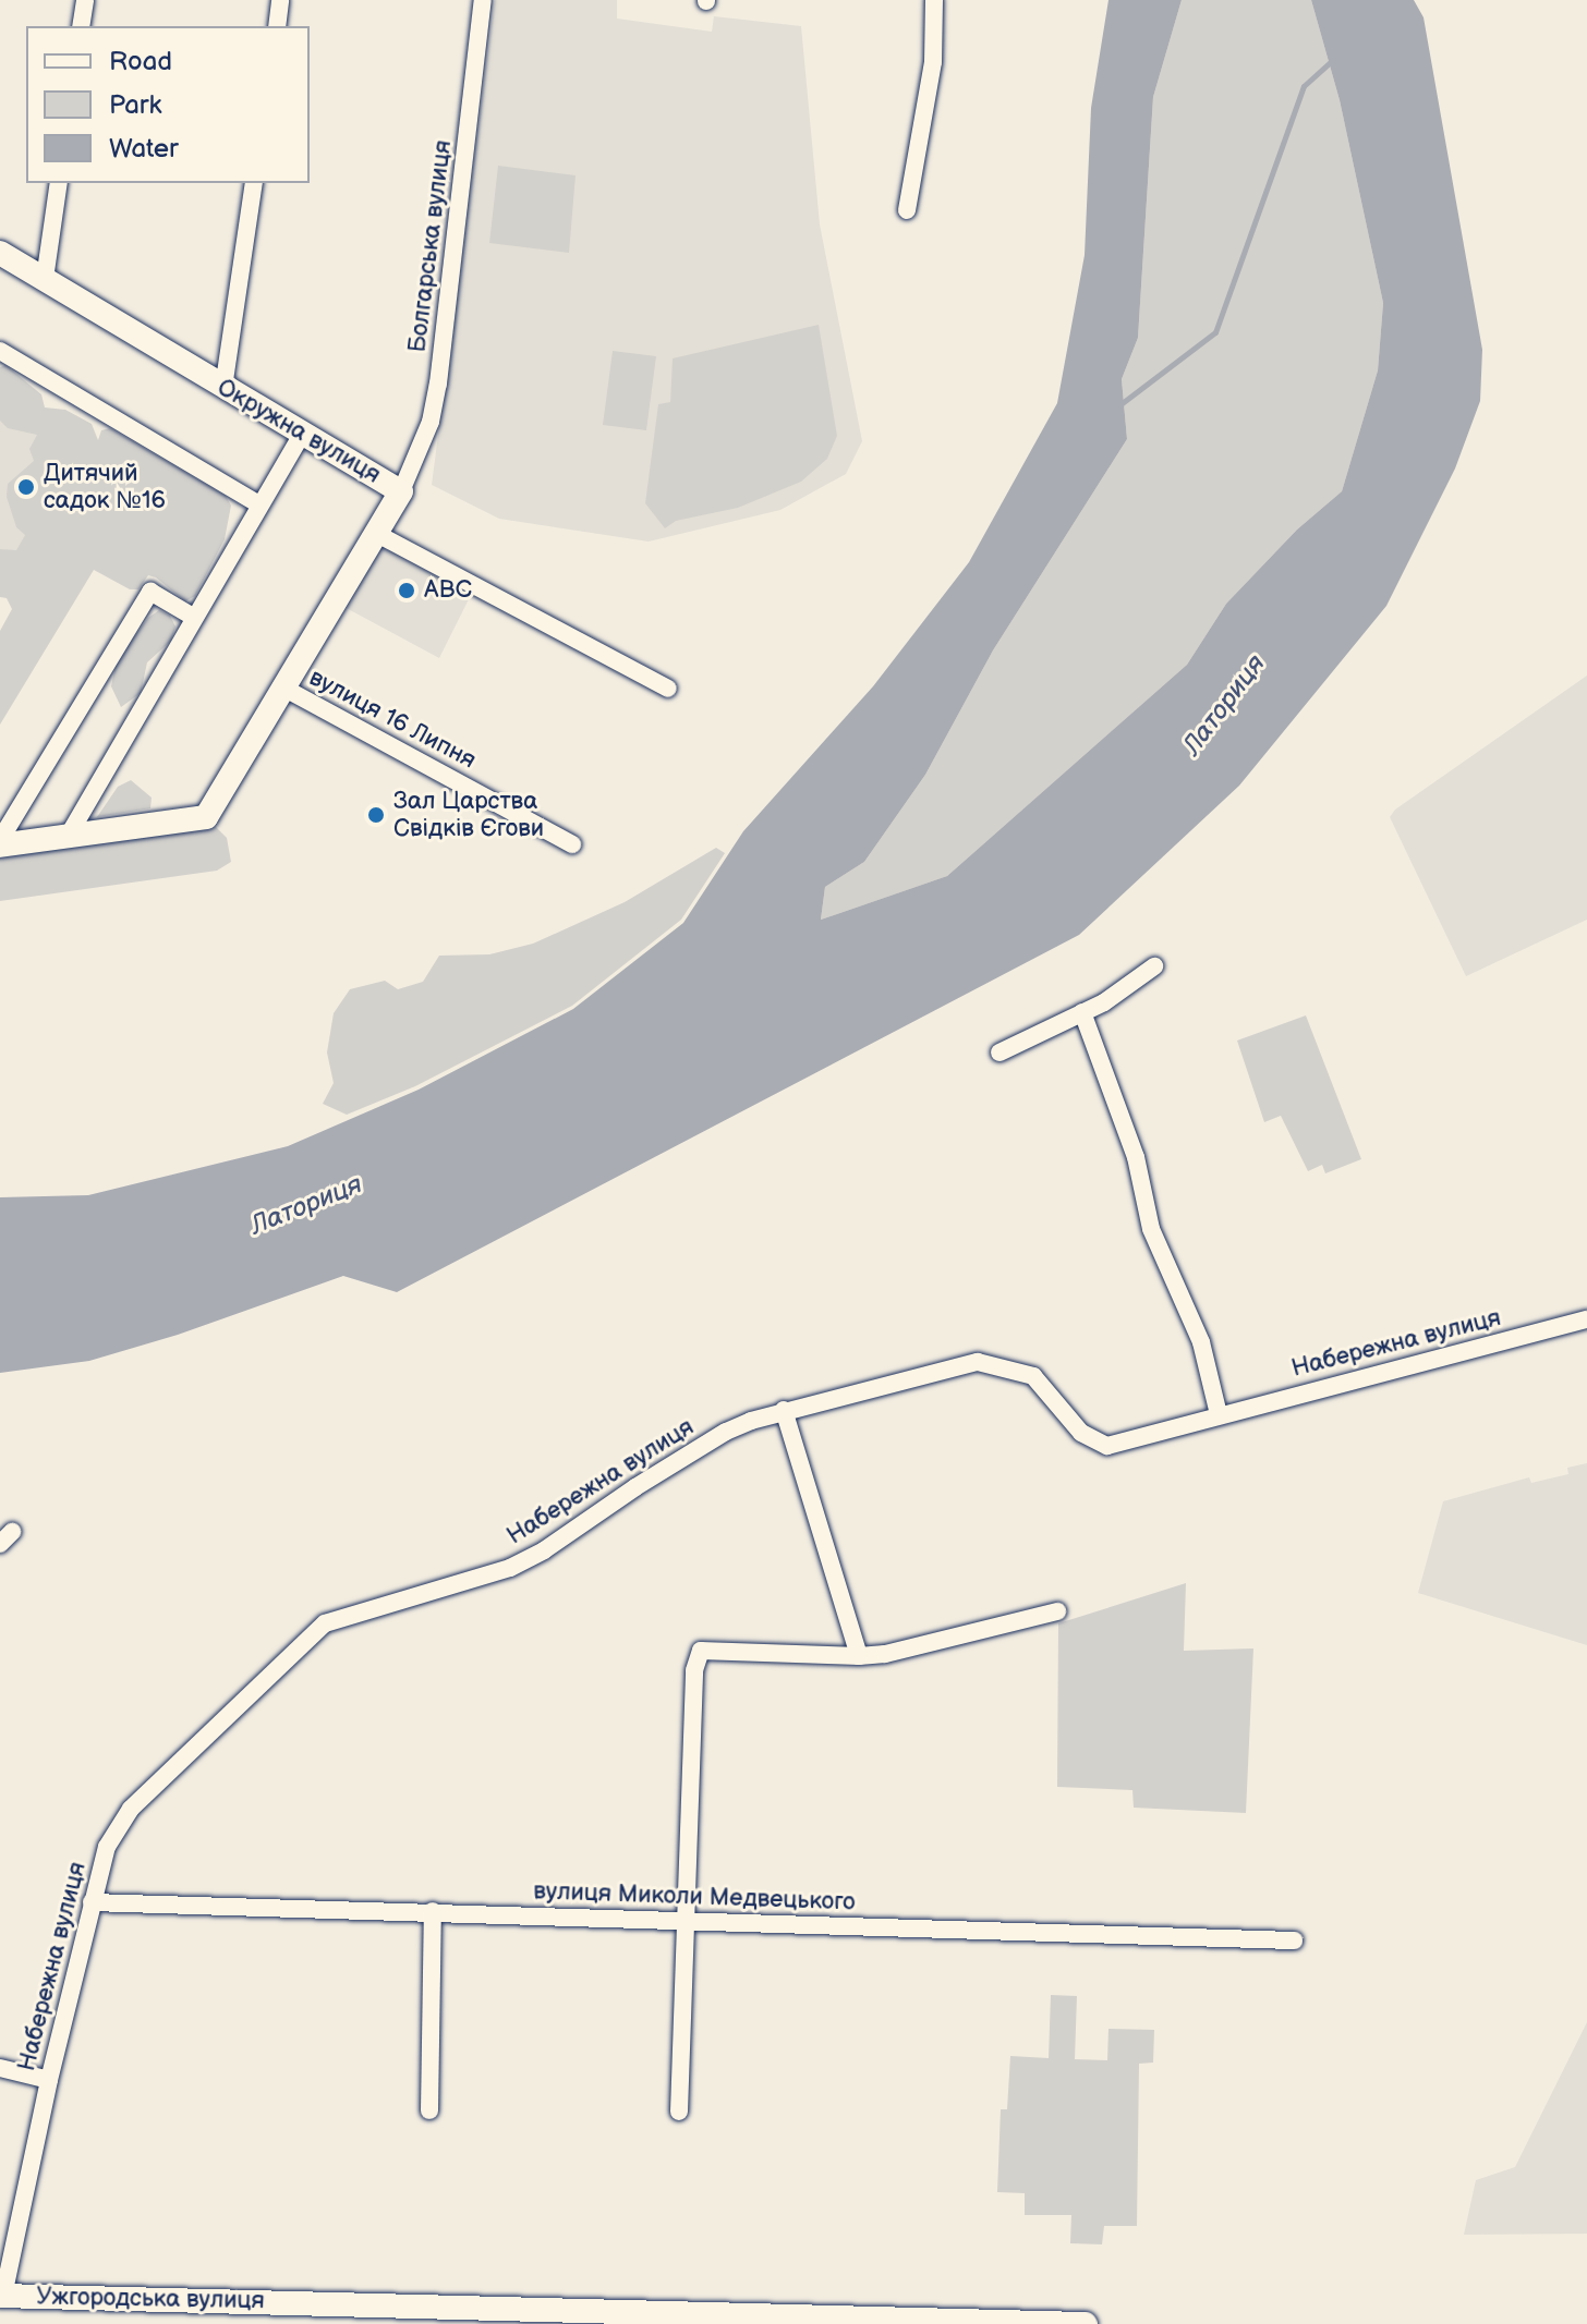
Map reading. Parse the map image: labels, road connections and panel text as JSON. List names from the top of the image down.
{
  "streets": {
    "main road": ["Окружна вулиця", "Ужгородська вулиця"],
    "street": [
      "Болгарська вулиця",
      "вулиця 16 Липня",
      "Набережна вулиця",
      "вулиця Миколи Медвецького"
    ]
  },
  "crossings": [
    ["Болгарська вулиця", "Окружна вулиця"],
    ["Окружна вулиця", "вулиця 16 Липня"],
    ["Набережна вулиця", "вулиця Миколи Медвецького"],
    ["Набережна вулиця", "Ужгородська вулиця"]
  ],
  "water": ["Латориця"],
  "places": ["Дитячий садок №16", "ABC", "Зал Царства Свідків Єгови"],
  "legend": ["Road", "Park", "Water"]
}
